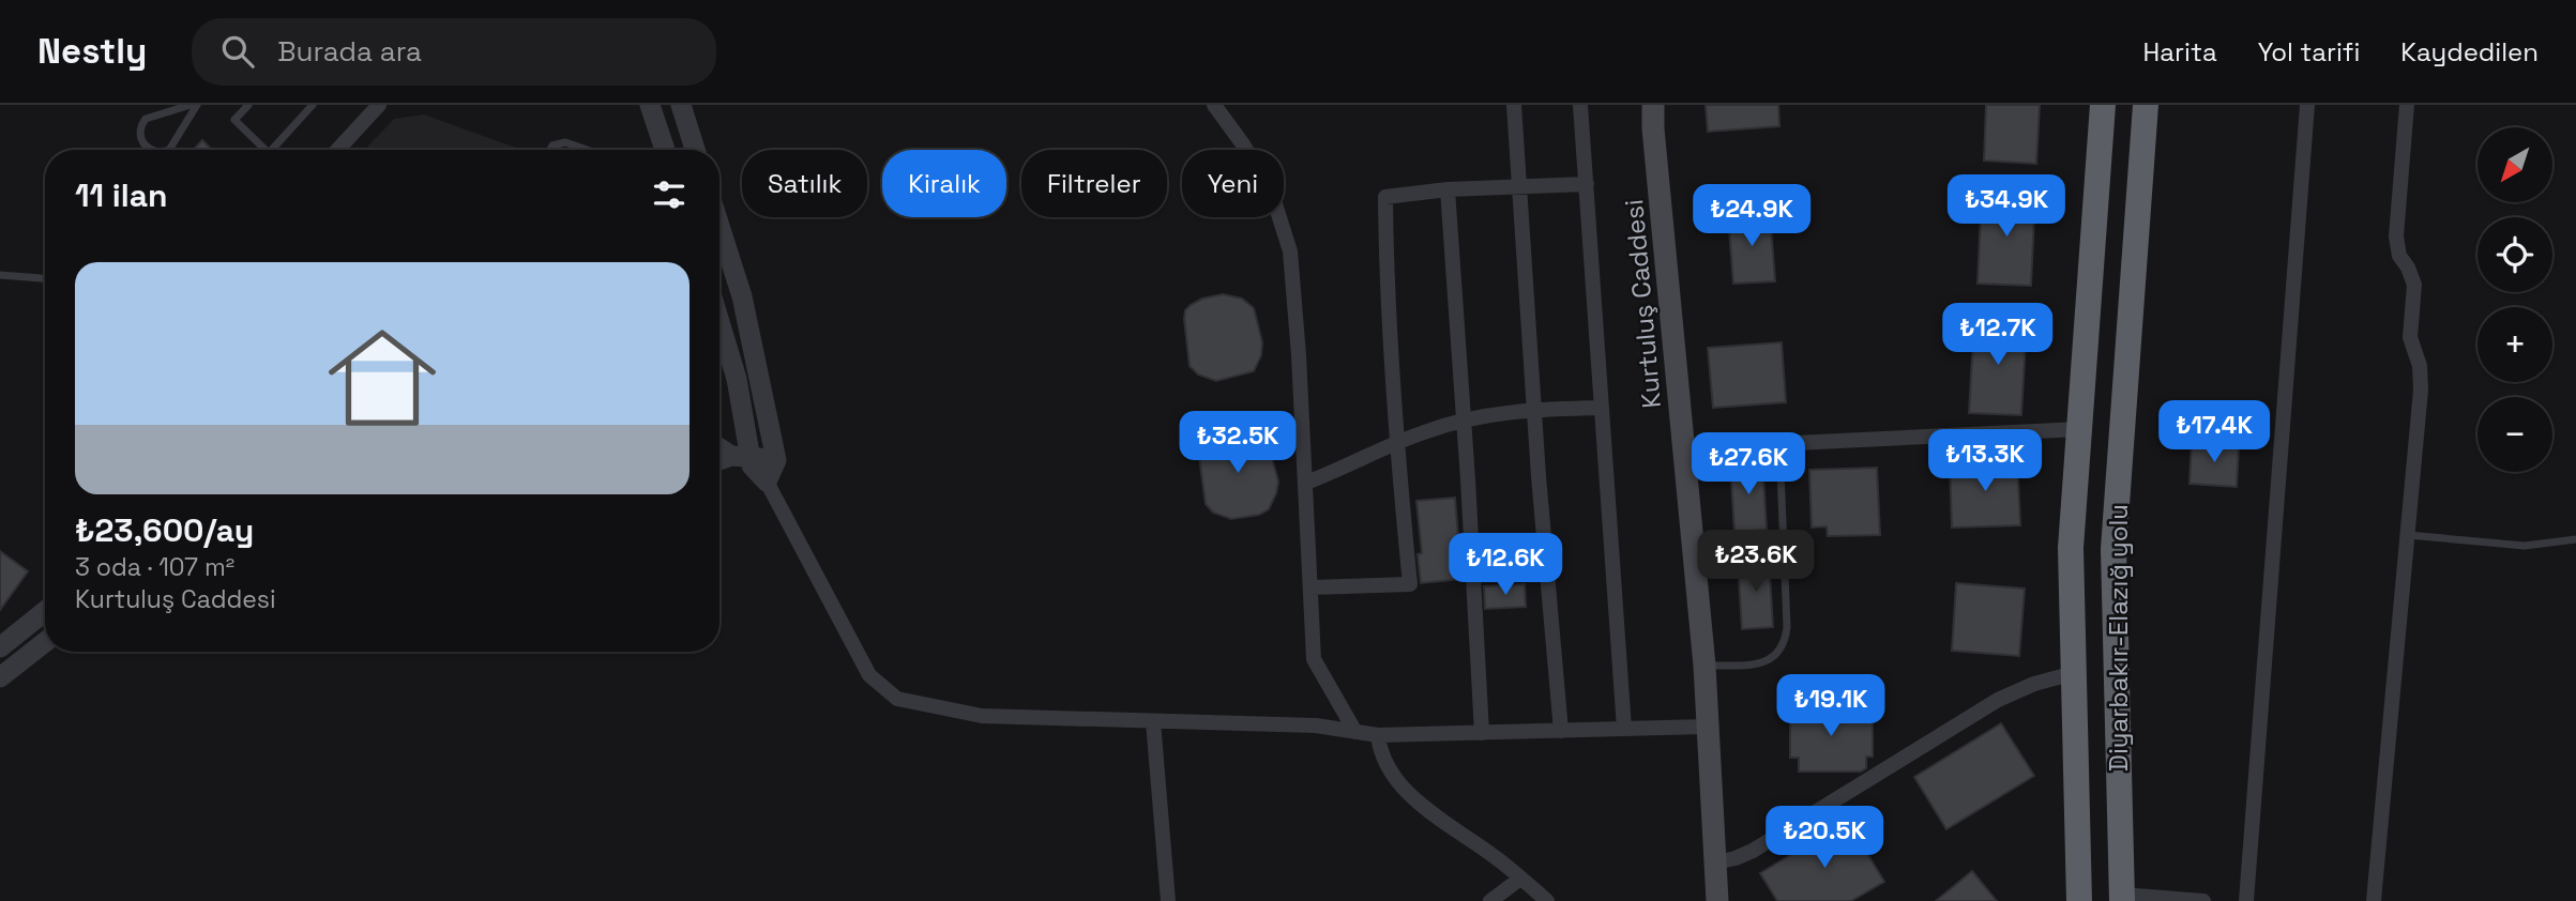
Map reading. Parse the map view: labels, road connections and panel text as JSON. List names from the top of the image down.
{
  "streets": {
    "highway": ["Diyarbakır-Elazığ yolu"],
    "main road": ["Kurtuluş Caddesi"]
  },
  "north": "bottom left",
  "page": {
    "header": "Nestly",
    "search": "Burada ara",
    "nav": ["Harita", "Yol tarifi", "Kaydedilen"],
    "map_buttons": ["+", "−"],
    "chip": [
      "Satılık",
      "Kiralık",
      "Filtreler",
      "Yeni"
    ],
    "heading": "11 ilan",
    "price": [
      "₺34.9K",
      "₺24.9K",
      "₺12.7K",
      "₺17.4K",
      "₺32.5K",
      "₺13.3K",
      "₺27.6K",
      "₺23.6K",
      "₺12.6K",
      "₺19.1K",
      "₺20.5K"
    ],
    "list": [
      {
        "name": "₺23,600/ay",
        "note": "3 oda · 107 m² · Kurtuluş Caddesi"
      }
    ]
  }
}
